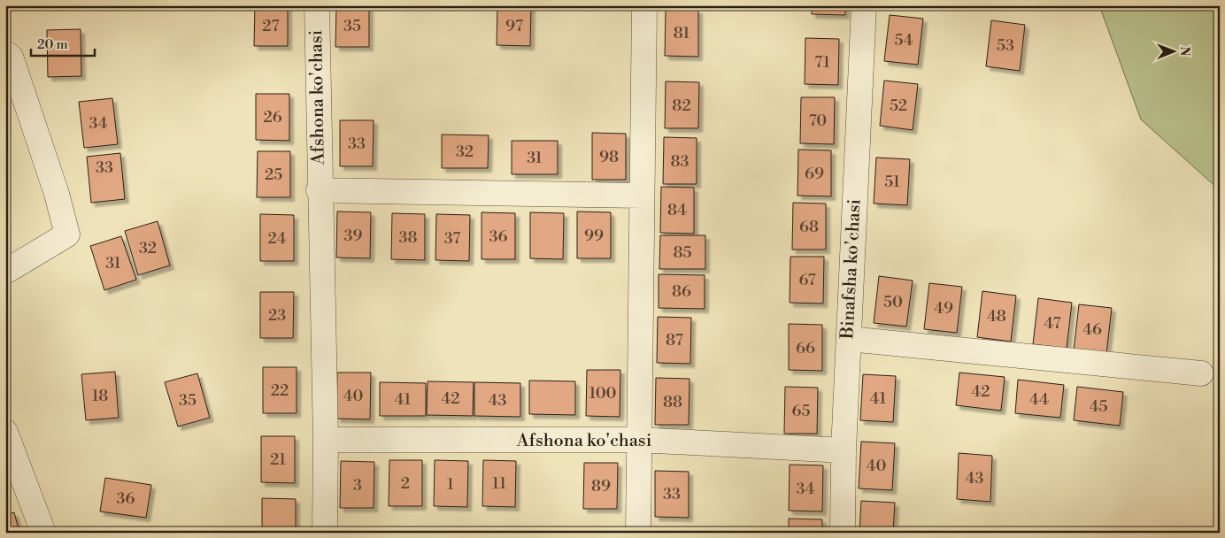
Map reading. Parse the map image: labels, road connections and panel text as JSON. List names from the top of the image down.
{
  "streets": {
    "street": ["Afshona ko'chasi", "Binafsha ko'chasi"]
  },
  "crossings": [
    ["Afshona ko'chasi", "Binafsha ko'chasi"]
  ],
  "house_numbers": [
    "27",
    "35",
    "97",
    "81",
    "54",
    "53",
    "71",
    "82",
    "52",
    "26",
    "70",
    "34",
    "33",
    "32",
    "98",
    "31",
    "83",
    "33",
    "69",
    "25",
    "51",
    "84",
    "68",
    "39",
    "99",
    "36",
    "38",
    "24",
    "37",
    "32",
    "85",
    "31",
    "67",
    "86",
    "50",
    "49",
    "23",
    "48",
    "47",
    "46",
    "87",
    "66",
    "22",
    "42",
    "100",
    "18",
    "40",
    "42",
    "41",
    "41",
    "44",
    "35",
    "43",
    "88",
    "45",
    "65",
    "21",
    "40",
    "43",
    "2",
    "11",
    "1",
    "3",
    "89",
    "34",
    "33",
    "36"
  ],
  "scale_bar": "20 m",
  "north": "right"
}
